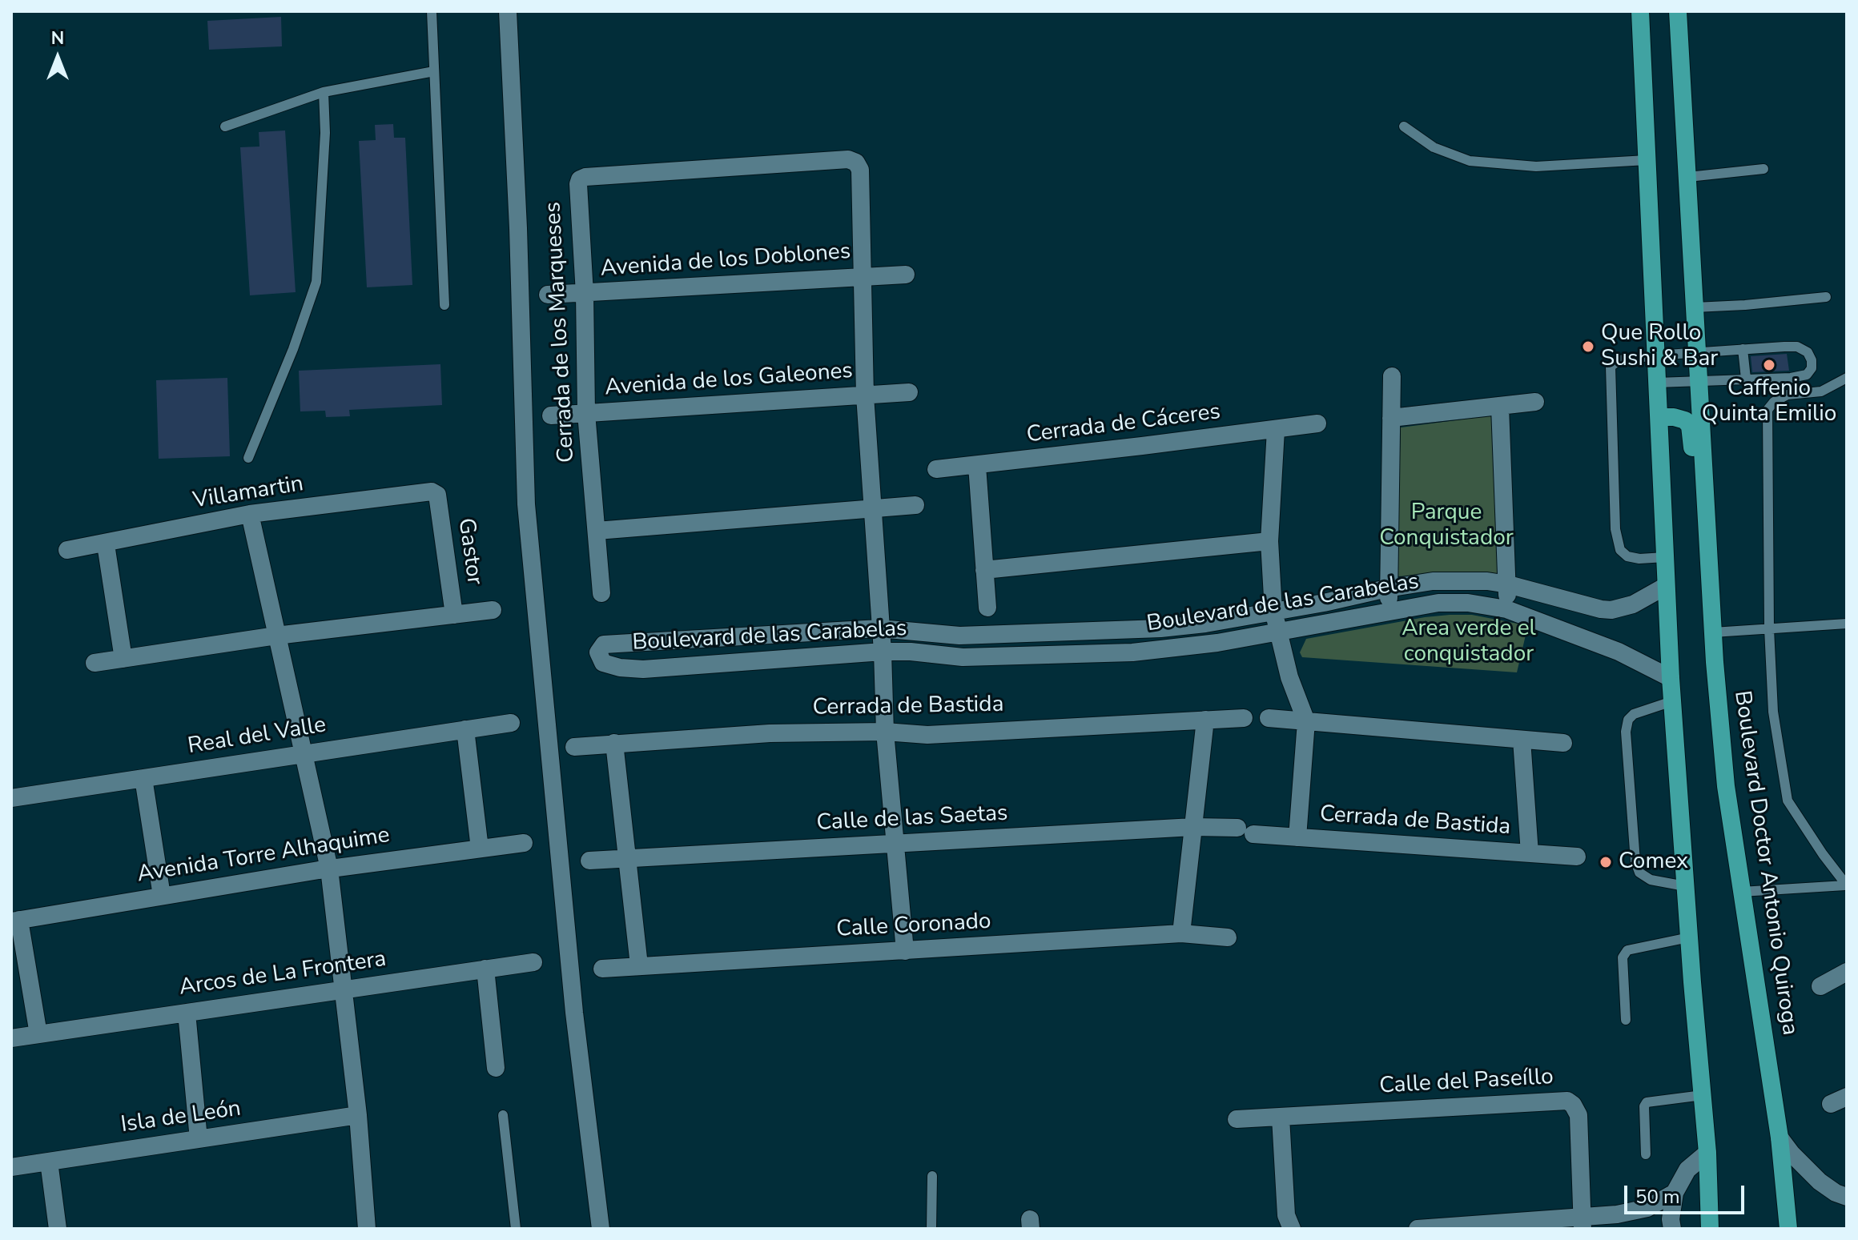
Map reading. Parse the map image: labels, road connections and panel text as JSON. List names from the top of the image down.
{
  "streets": {
    "main road": ["Boulevard Doctor Antonio Quiroga"],
    "street": [
      "Avenida de los Doblones",
      "Cerrada de los Marqueses",
      "Avenida de los Galeones",
      "Cerrada de Cáceres",
      "Villamartin",
      "Gastor",
      "Boulevard de las Carabelas",
      "Cerrada de Bastida",
      "Real del Valle",
      "Calle de las Saetas",
      "Avenida Torre Alhaquime",
      "Calle Coronado",
      "Arcos de La Frontera",
      "Calle del Paseíllo",
      "Isla de León"
    ]
  },
  "crossings": [
    ["Avenida de los Doblones", "Cerrada de los Marqueses"],
    ["Cerrada de los Marqueses", "Avenida de los Galeones"],
    ["Cerrada de los Marqueses", "Boulevard de las Carabelas"],
    ["Cerrada de los Marqueses", "Cerrada de Bastida"],
    ["Cerrada de los Marqueses", "Calle de las Saetas"],
    ["Cerrada de los Marqueses", "Calle Coronado"],
    ["Villamartin", "Gastor"],
    ["Boulevard de las Carabelas", "Cerrada de Bastida"],
    ["Cerrada de Bastida", "Calle de las Saetas"]
  ],
  "parks": ["Parque Conquistador", "Area verde el conquistador"],
  "places": ["Que Rollo Sushi & Bar", "Caffenio Quinta Emilio", "Comex"],
  "scale_bar": "50 m",
  "north": "top"
}
